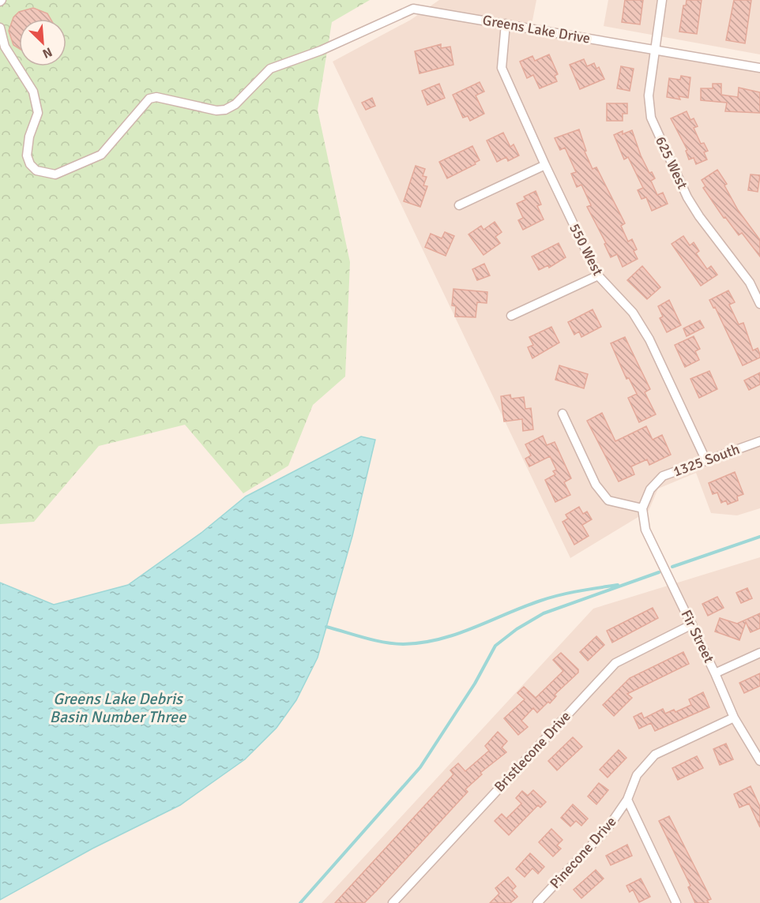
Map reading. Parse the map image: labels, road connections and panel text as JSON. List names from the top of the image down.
{
  "streets": {
    "street": [
      "Greens Lake Drive",
      "625 West",
      "550 West",
      "1325 South",
      "Fir Street",
      "Bristlecone Drive",
      "Pinecone Drive"
    ]
  },
  "crossings": [
    ["Greens Lake Drive", "625 West"],
    ["Greens Lake Drive", "550 West"],
    ["550 West", "1325 South"],
    ["1325 South", "Fir Street"],
    ["Fir Street", "Bristlecone Drive"],
    ["Fir Street", "Pinecone Drive"]
  ],
  "water": ["Greens Lake Debris Basin Number Three"],
  "north": "bottom right"
}
